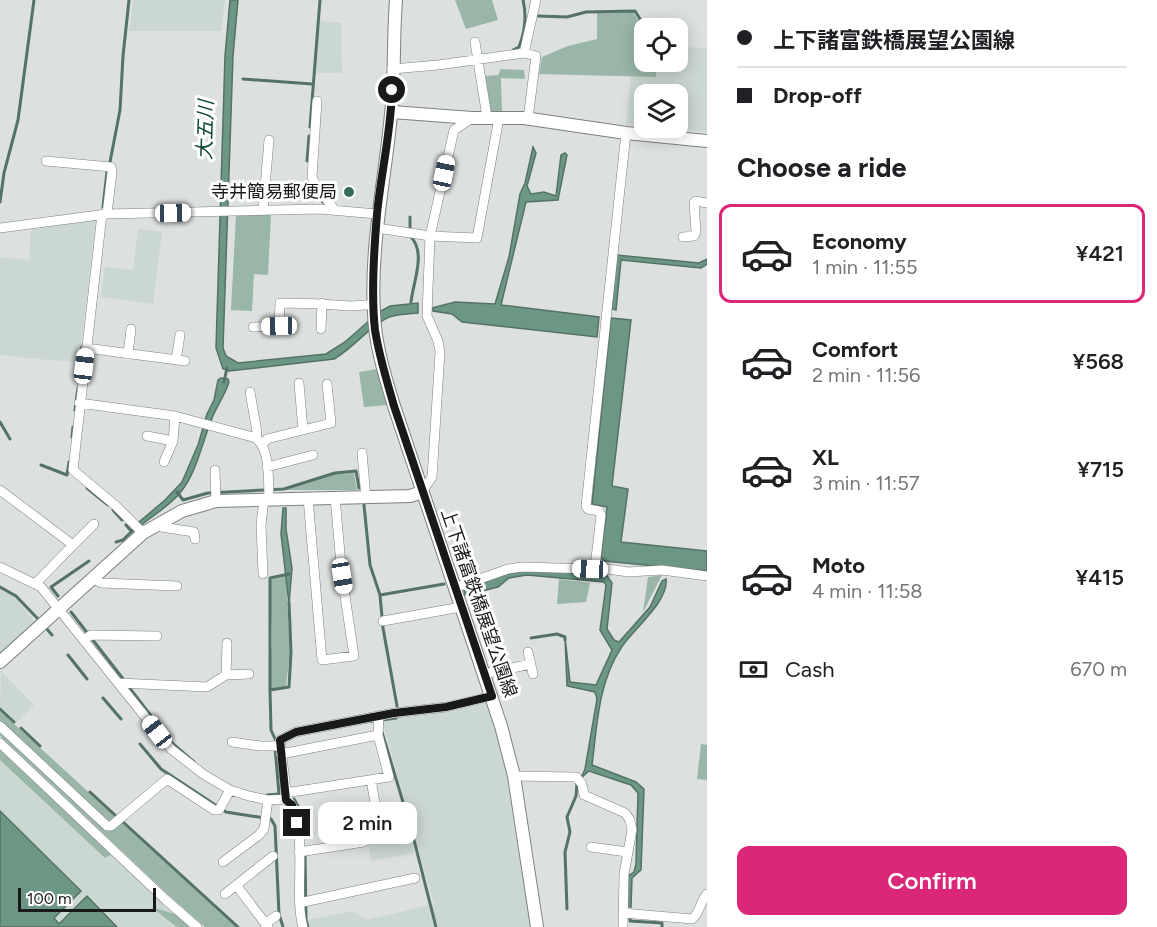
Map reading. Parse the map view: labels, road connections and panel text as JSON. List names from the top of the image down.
{
  "streets": {
    "street": ["上下諸富鉄橋展望公園線"]
  },
  "water": ["大五川"],
  "places": ["寺井簡易郵便局"],
  "scale_bar": "100 m",
  "page": {
    "banner": ["上下諸富鉄橋展望公園線", "Drop-off"],
    "heading": "Choose a ride",
    "list": [
      {
        "name": "Economy",
        "note": "1 min · 11:55",
        "value": "¥421"
      },
      {
        "name": "Comfort",
        "note": "2 min · 11:56",
        "value": "¥568"
      },
      {
        "name": "XL",
        "note": "3 min · 11:57",
        "value": "¥715"
      },
      {
        "name": "Moto",
        "note": "4 min · 11:58",
        "value": "¥415"
      }
    ],
    "pay": ["Cash", "670 m"],
    "bubble": "2 min",
    "buttons": "Confirm",
    "scale": "100 m"
  }
}
